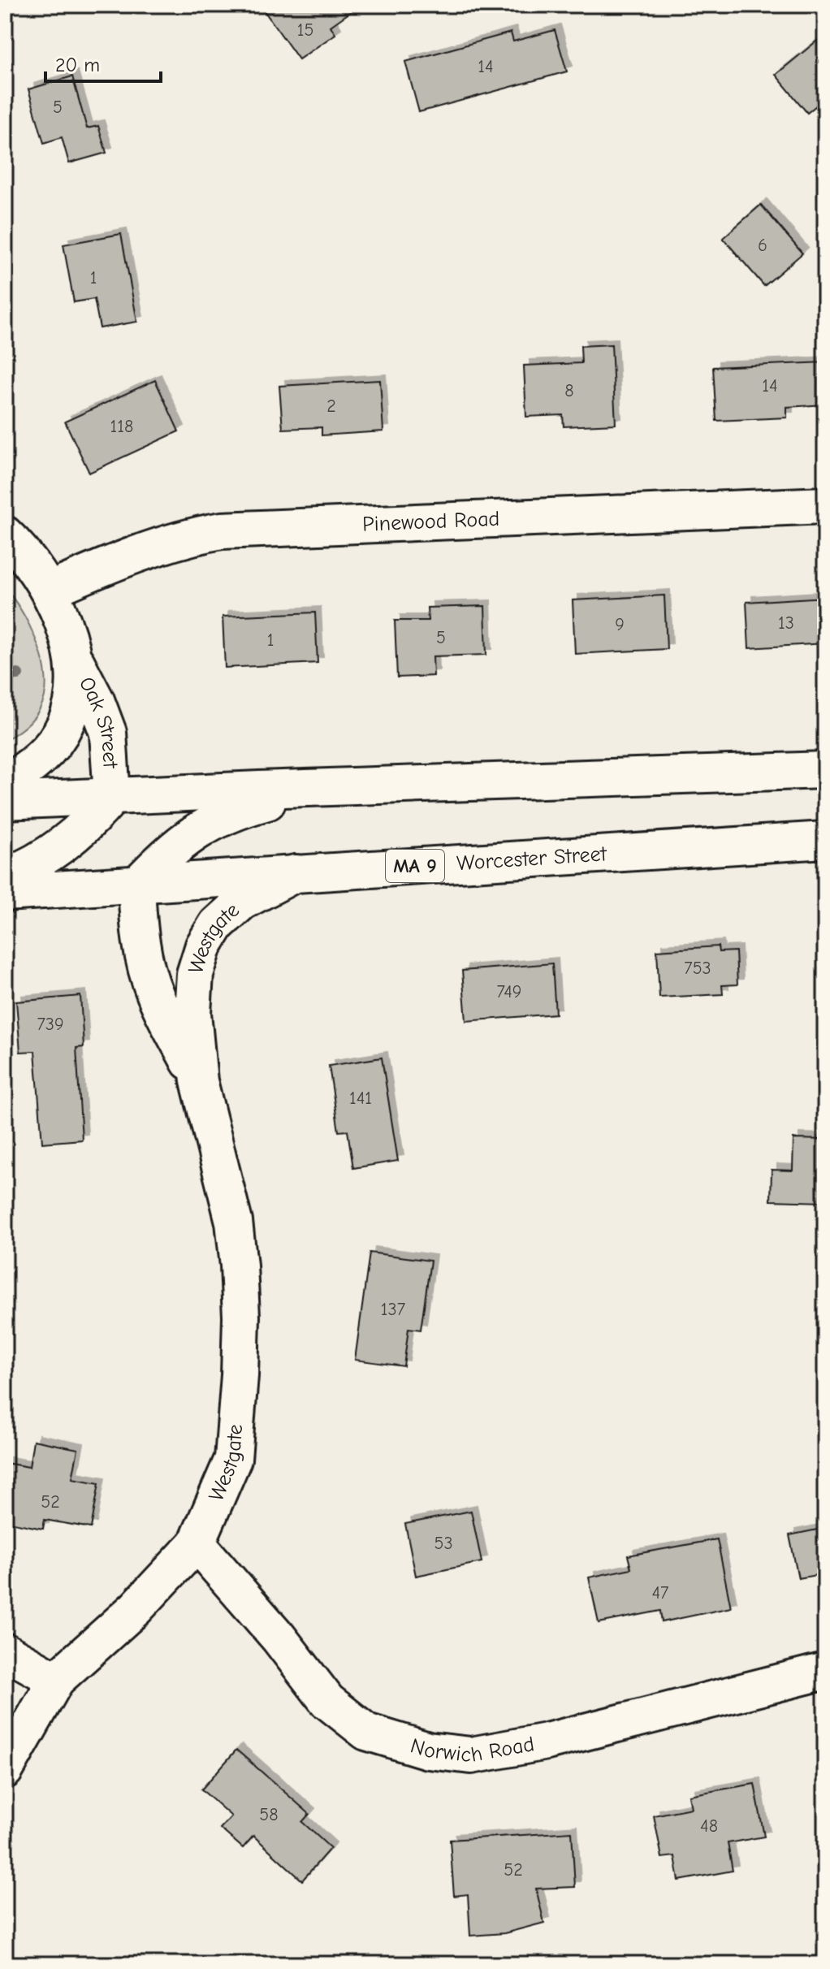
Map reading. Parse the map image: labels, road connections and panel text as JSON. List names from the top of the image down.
{
  "streets": {
    "main road": [
      "Pinewood Road",
      "Oak Street",
      "Worcester Street",
      "MA 9",
      "Westgate",
      "Norwich Road"
    ]
  },
  "crossings": [
    ["Pinewood Road", "Oak Street"],
    ["Worcester Street", "Westgate"],
    ["Westgate", "Norwich Road"]
  ],
  "house_numbers": [
    "15",
    "14",
    "5",
    "6",
    "1",
    "14",
    "8",
    "2",
    "118",
    "13",
    "9",
    "5",
    "1",
    "753",
    "749",
    "739",
    "141",
    "137",
    "52",
    "53",
    "47",
    "58",
    "48",
    "52"
  ],
  "scale_bar": "20 m"
}
